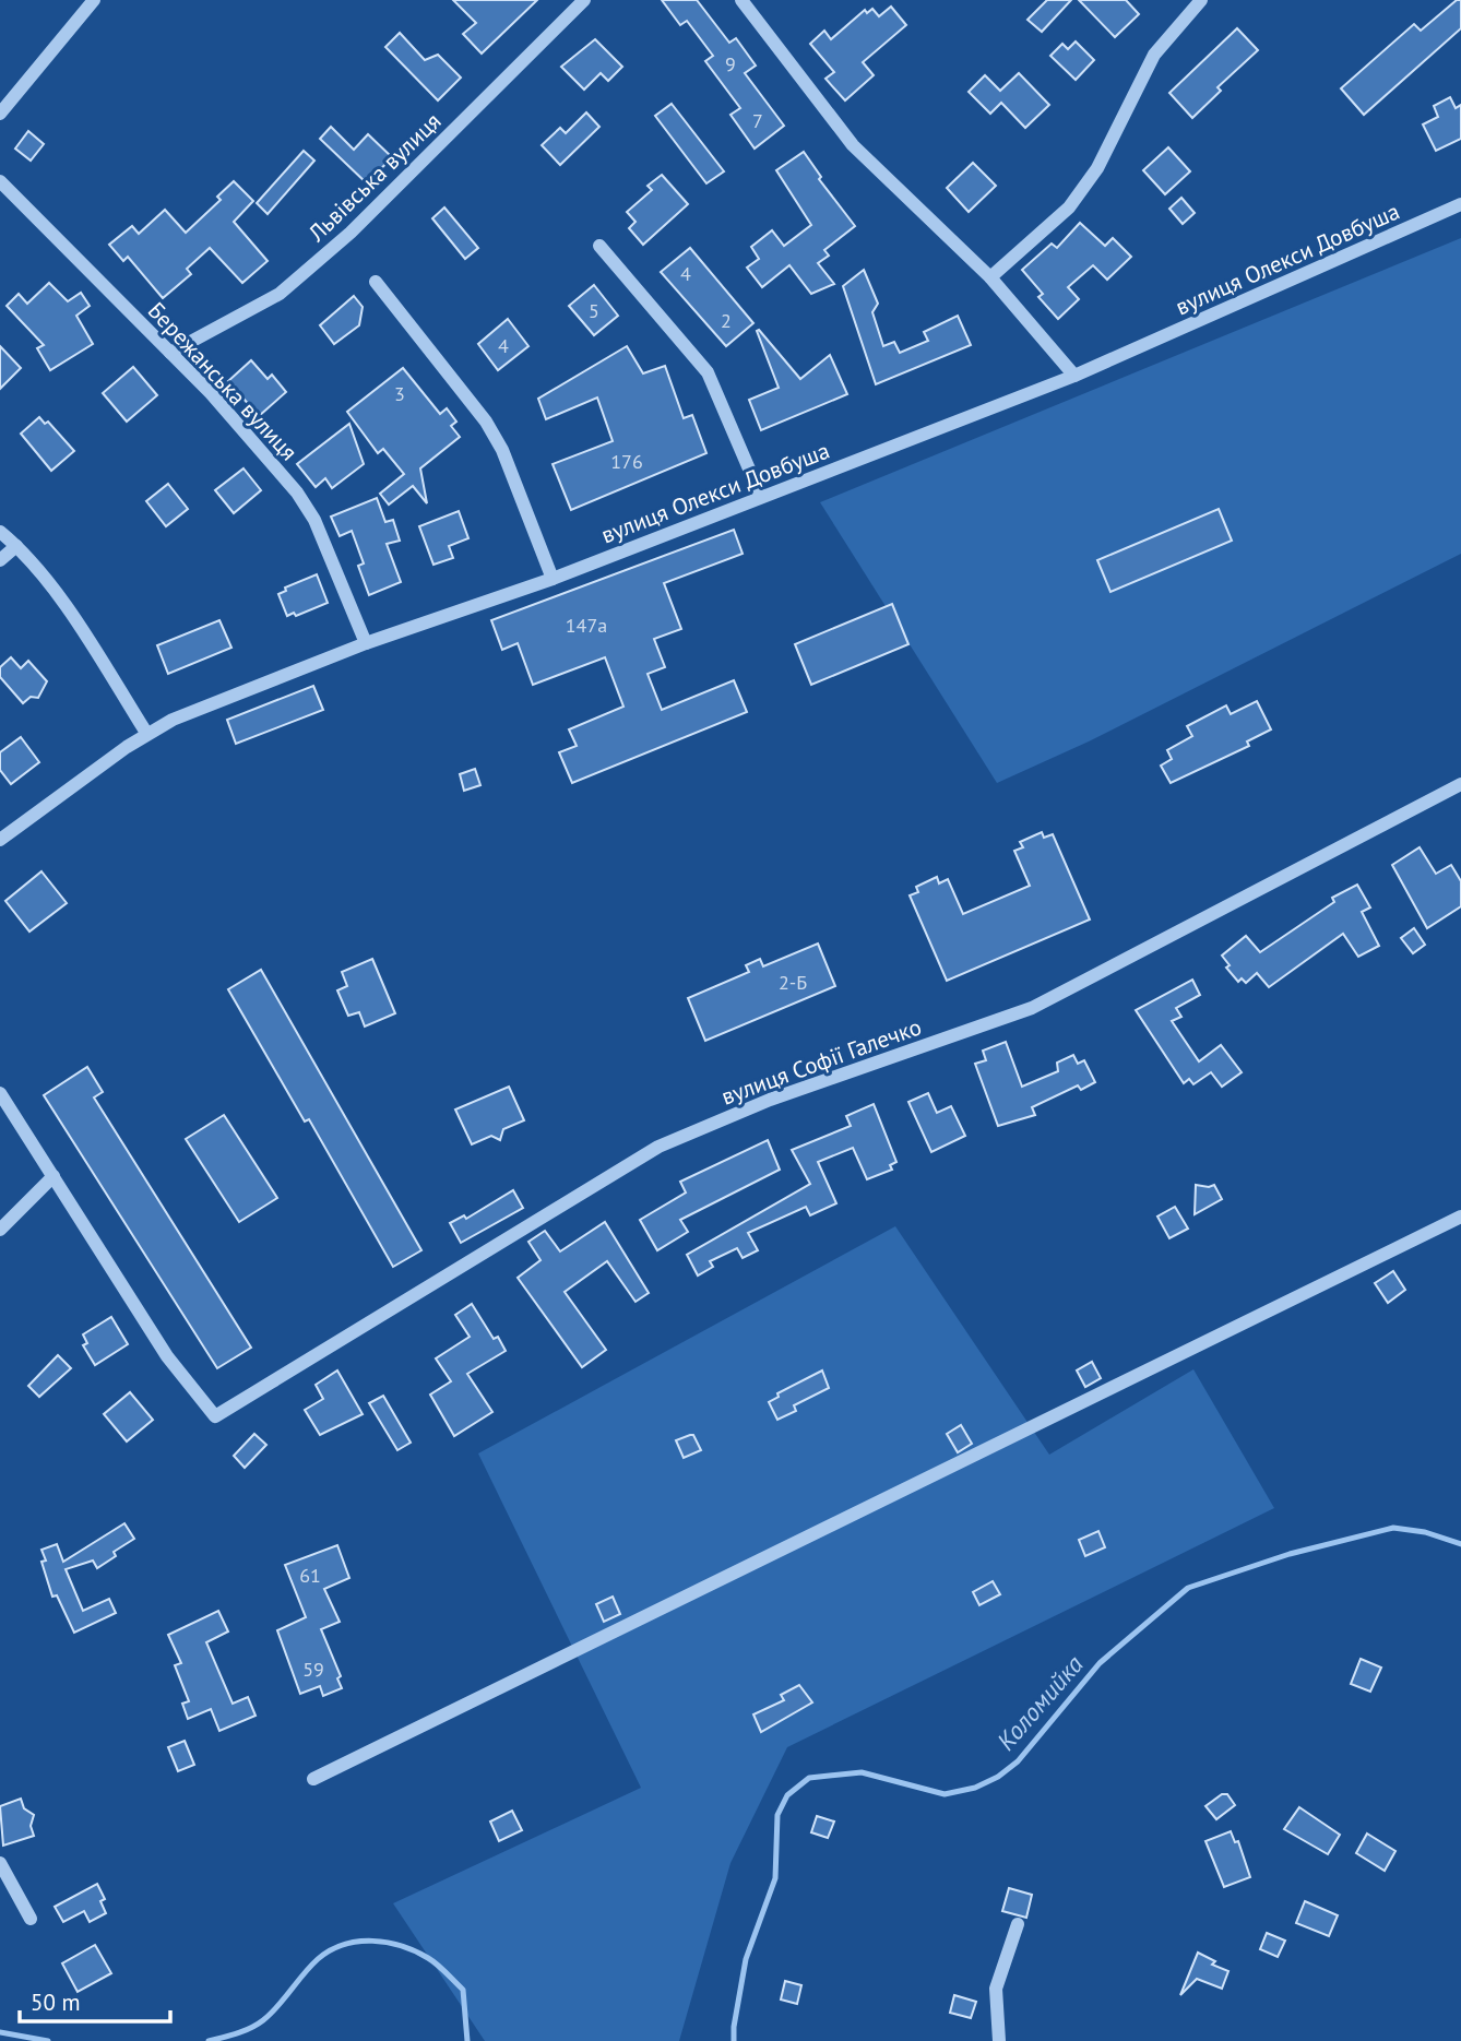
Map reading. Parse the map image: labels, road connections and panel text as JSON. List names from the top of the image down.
{
  "streets": {
    "street": [
      "Львівська вулиця",
      "вулиця Олекси Довбуша",
      "Бережанська вулиця",
      "вулиця Софії Галечко"
    ]
  },
  "crossings": [
    ["Львівська вулиця", "Бережанська вулиця"],
    ["вулиця Олекси Довбуша", "Бережанська вулиця"]
  ],
  "water": ["Коломийка"],
  "house_numbers": [
    "9",
    "7",
    "4",
    "5",
    "2",
    "4",
    "3",
    "176",
    "147а",
    "2-Б",
    "61",
    "59"
  ],
  "scale_bar": "50 m"
}
